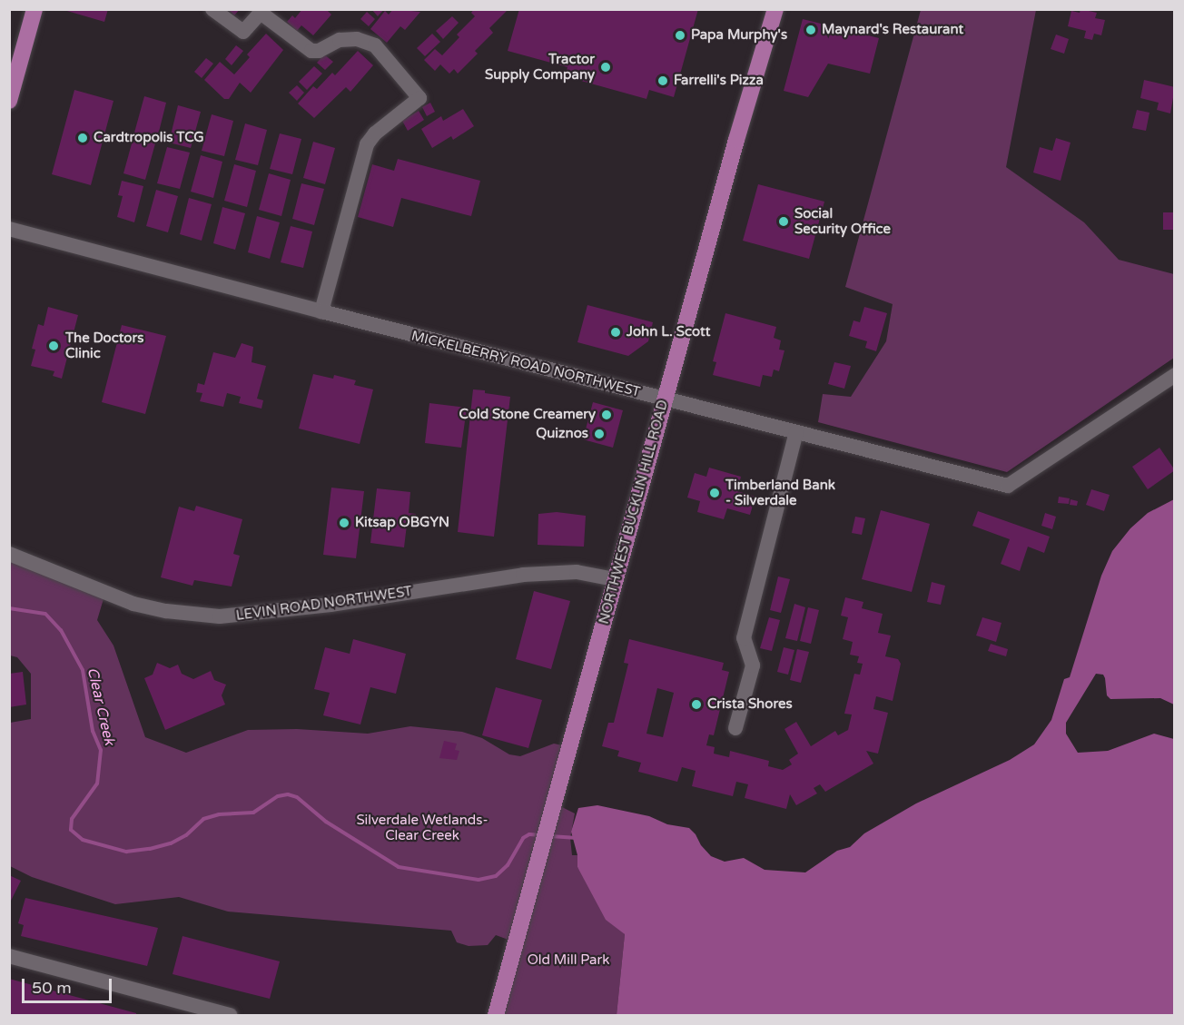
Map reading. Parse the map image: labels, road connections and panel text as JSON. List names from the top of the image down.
{
  "streets": {
    "main road": ["NORTHWEST BUCKLIN HILL ROAD"],
    "street": ["MICKELBERRY ROAD NORTHWEST", "LEVIN ROAD NORTHWEST"]
  },
  "crossings": [
    ["MICKELBERRY ROAD NORTHWEST", "NORTHWEST BUCKLIN HILL ROAD"],
    ["NORTHWEST BUCKLIN HILL ROAD", "LEVIN ROAD NORTHWEST"]
  ],
  "water": ["Clear Creek"],
  "parks": ["Silverdale Wetlands- Clear Creek", "Old Mill Park"],
  "places": [
    "Maynard's Restaurant",
    "Papa Murphy's",
    "Tractor Supply Company",
    "Farrelli's Pizza",
    "Cardtropolis TCG",
    "Social Security Office",
    "John L. Scott",
    "The Doctors Clinic",
    "Cold Stone Creamery",
    "Quiznos",
    "Timberland Bank - Silverdale",
    "Kitsap OBGYN",
    "Crista Shores"
  ],
  "scale_bar": "50 m"
}
